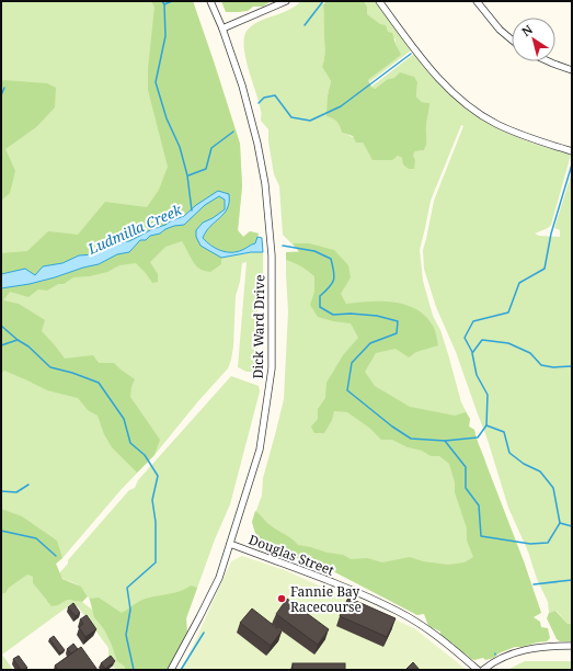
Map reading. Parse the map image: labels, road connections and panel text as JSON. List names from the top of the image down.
{
  "streets": {
    "street": ["Dick Ward Drive", "Douglas Street"]
  },
  "crossings": [
    ["Dick Ward Drive", "Douglas Street"]
  ],
  "water": ["Ludmilla Creek"],
  "places": ["Fannie Bay Racecourse"],
  "north": "top left"
}
